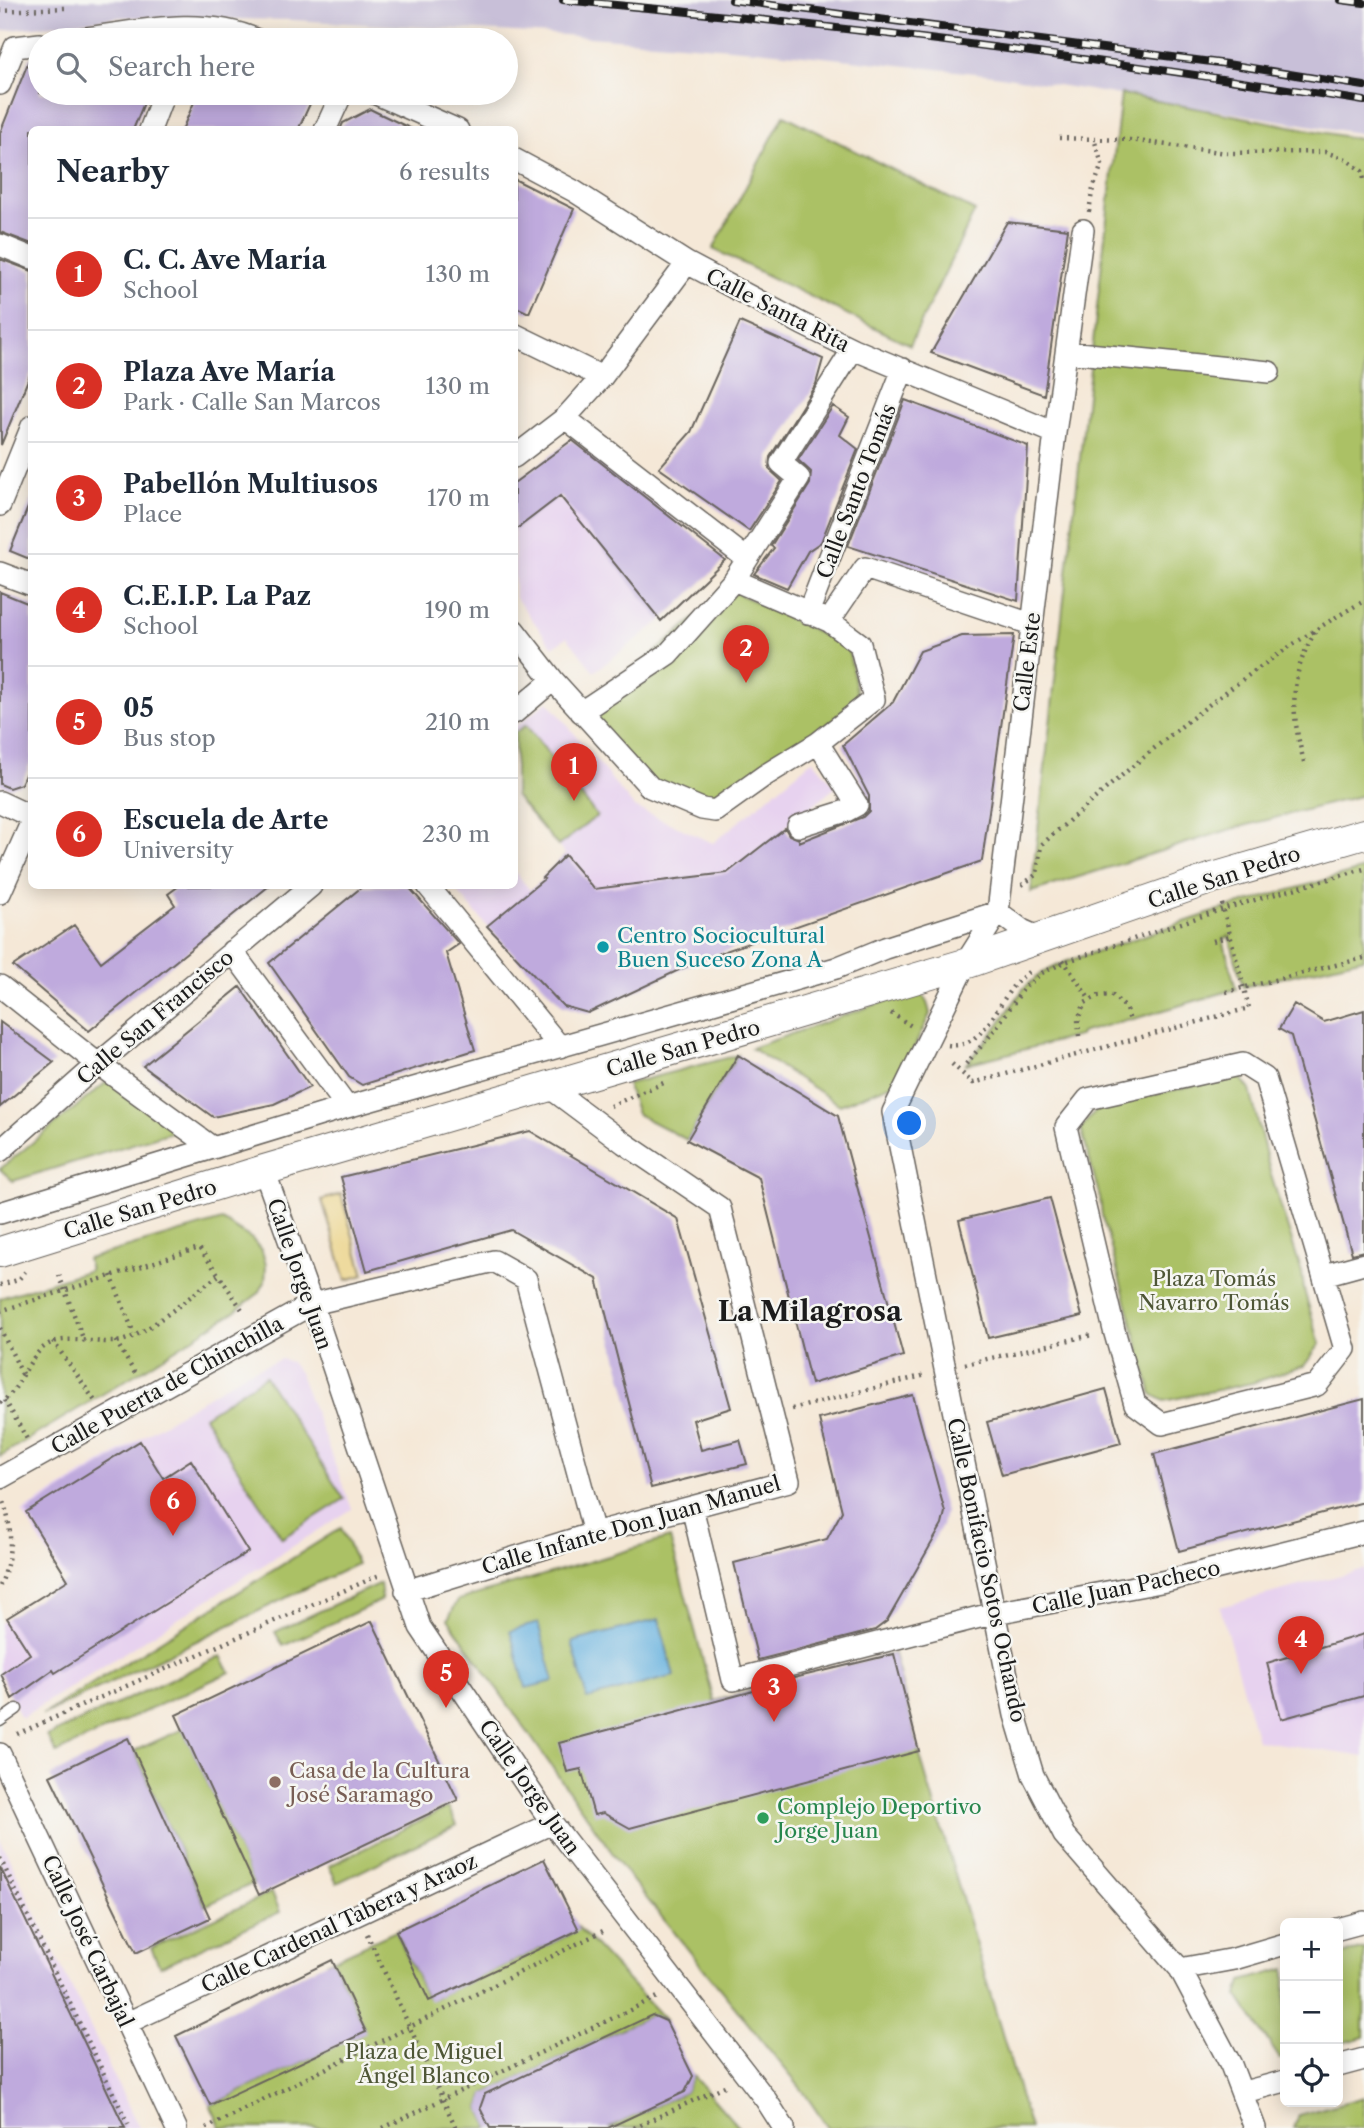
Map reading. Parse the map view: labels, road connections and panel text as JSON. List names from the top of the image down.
{
  "streets": {
    "main road": ["Calle San Pedro"],
    "street": [
      "Calle Santa Rita",
      "Calle Santo Tomás",
      "Calle Este",
      "Calle San Francisco",
      "Calle Jorge Juan",
      "Calle Puerta de Chinchilla",
      "Calle Infante Don Juan Manuel",
      "Calle Bonifacio Sotos Ochando",
      "Calle Juan Pacheco",
      "Calle Cardenal Tabera y Araoz",
      "Calle José Carbajal"
    ]
  },
  "crossings": [
    ["Calle Santa Rita", "Calle Santo Tomás"],
    ["Calle Santa Rita", "Calle Este"],
    ["Calle Este", "Calle San Pedro"],
    ["Calle Este", "Calle Bonifacio Sotos Ochando"],
    ["Calle San Pedro", "Calle Jorge Juan"],
    ["Calle San Pedro", "Calle Infante Don Juan Manuel"],
    ["Calle San Pedro", "Calle Bonifacio Sotos Ochando"],
    ["Calle Jorge Juan", "Calle Puerta de Chinchilla"],
    ["Calle Jorge Juan", "Calle Infante Don Juan Manuel"],
    ["Calle Jorge Juan", "Calle Cardenal Tabera y Araoz"],
    ["Calle Puerta de Chinchilla", "Calle Infante Don Juan Manuel"],
    ["Calle Infante Don Juan Manuel", "Calle Juan Pacheco"],
    ["Calle Bonifacio Sotos Ochando", "Calle Juan Pacheco"],
    ["Calle Cardenal Tabera y Araoz", "Calle José Carbajal"]
  ],
  "districts": ["La Milagrosa"],
  "parks": ["Plaza Tomás Navarro Tomás", "Plaza de Miguel Ángel Blanco"],
  "places": ["Centro Sociocultural Buen Suceso Zona A", "Casa de la Cultura José Saramago", "Complejo Deportivo Jorge Juan"],
  "page": {
    "search": "Search here",
    "heading": ["Nearby", "6 results"],
    "list": [
      {
        "mark": "1",
        "name": "C. C. Ave María",
        "note": "School",
        "value": "130 m"
      },
      {
        "mark": "2",
        "name": "Plaza Ave María",
        "note": "Park · Calle San Marcos",
        "value": "130 m"
      },
      {
        "mark": "3",
        "name": "Pabellón Multiusos",
        "note": "Place",
        "value": "170 m"
      },
      {
        "mark": "4",
        "name": "C.E.I.P. La Paz",
        "note": "School",
        "value": "190 m"
      },
      {
        "mark": "5",
        "name": "05",
        "note": "Bus stop",
        "value": "210 m"
      },
      {
        "mark": "6",
        "name": "Escuela de Arte",
        "note": "University",
        "value": "230 m"
      }
    ],
    "pins": [
      "2",
      "1",
      "6",
      "4",
      "5",
      "3"
    ],
    "map_buttons": ["+", "−"]
  }
}
